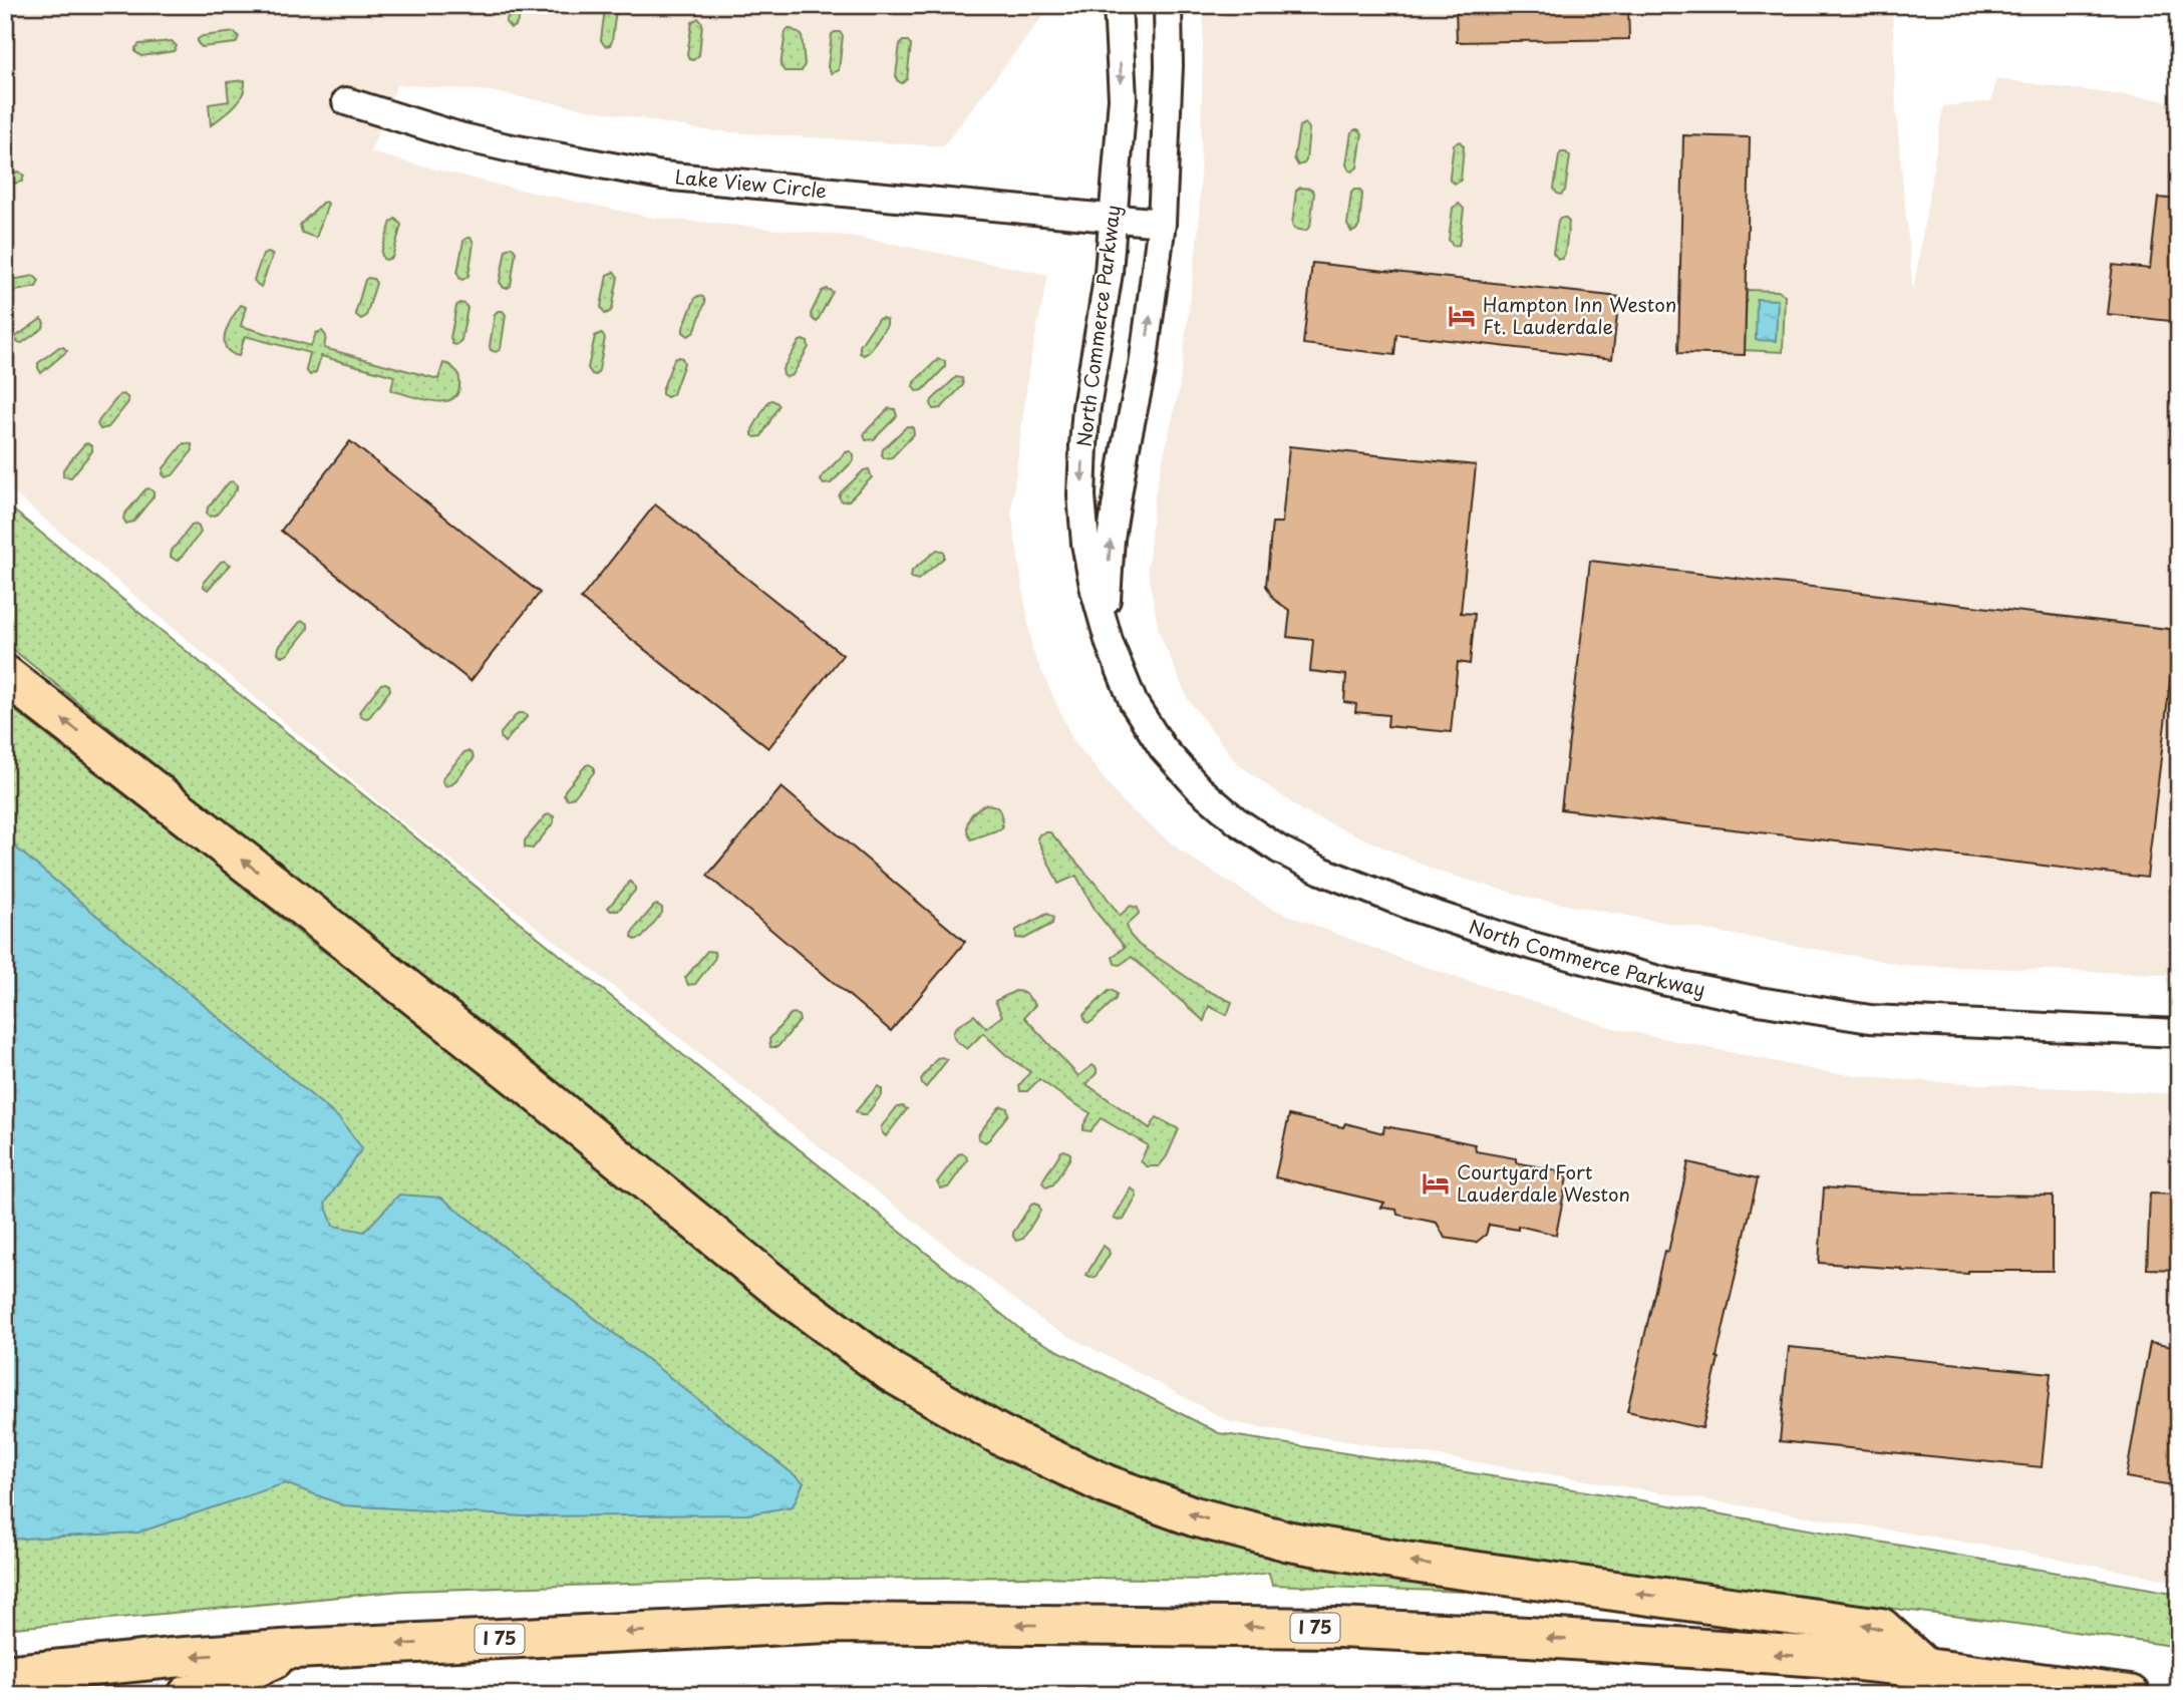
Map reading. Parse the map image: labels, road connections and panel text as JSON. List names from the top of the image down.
{
  "streets": {
    "highway": ["I 75"],
    "street": ["Lake View Circle", "North Commerce Parkway"]
  },
  "crossings": [
    ["Lake View Circle", "North Commerce Parkway"]
  ],
  "places": {
    "hotel": ["Hampton Inn Weston Ft. Lauderdale", "Courtyard Fort Lauderdale Weston"]
  }
}
